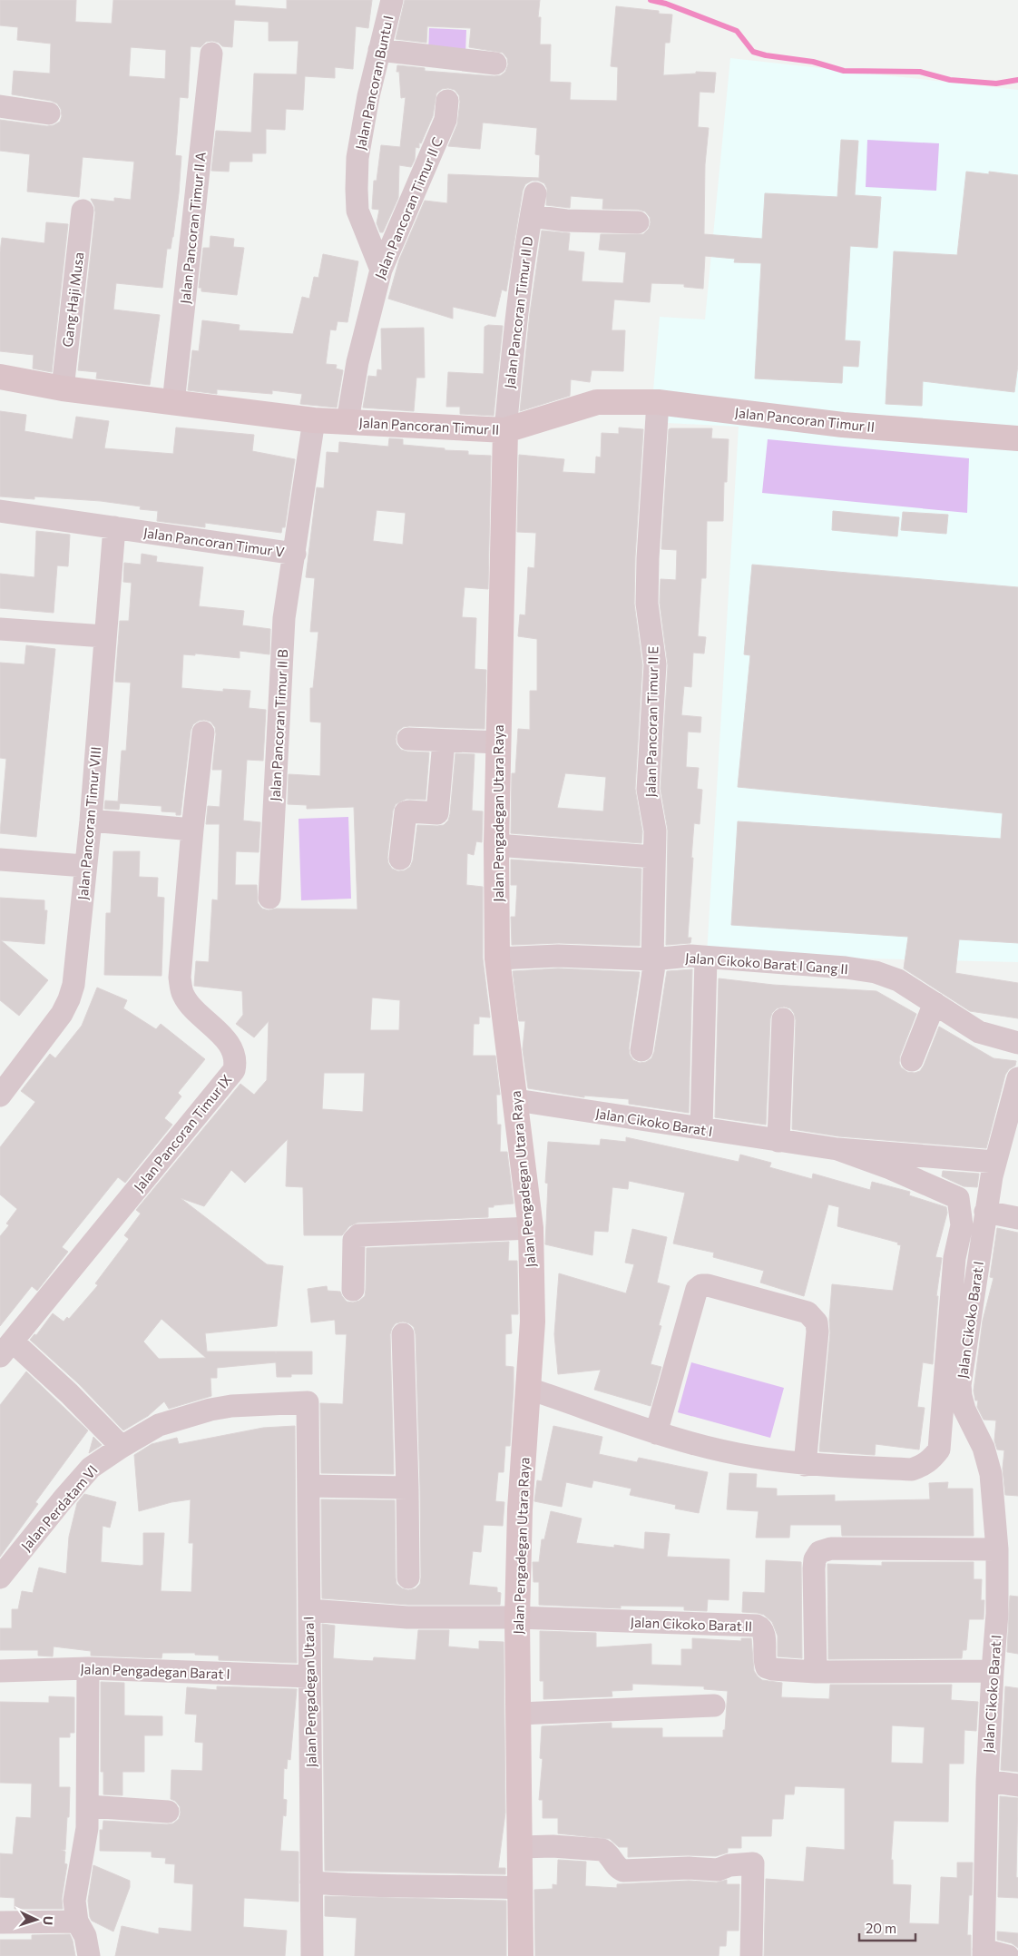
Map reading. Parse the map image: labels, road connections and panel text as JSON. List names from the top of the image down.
{
  "streets": {
    "street": [
      "Jalan Pancoran Buntu I",
      "Jalan Pancoran Timur II C",
      "Jalan Pancoran Timur II A",
      "Gang Haji Musa",
      "Jalan Pancoran Timur II D",
      "Jalan Pancoran Timur II",
      "Jalan Pancoran Timur V",
      "Jalan Pancoran Timur II E",
      "Jalan Pancoran Timur II B",
      "Jalan Pengadegan Utara Raya",
      "Jalan Pancoran Timur VIII",
      "Jalan Cikoko Barat I Gang II",
      "Jalan Cikoko Barat I",
      "Jalan Pancoran Timur IX",
      "Jalan Perdatam VI",
      "Jalan Cikoko Barat II",
      "Jalan Pengadegan Barat I",
      "Jalan Pengadegan Utara I"
    ]
  },
  "crossings": [
    ["Jalan Pancoran Buntu I", "Jalan Pancoran Timur II C"],
    ["Jalan Pancoran Timur II C", "Jalan Pancoran Timur II"],
    ["Jalan Pancoran Timur II A", "Jalan Pancoran Timur II"],
    ["Gang Haji Musa", "Jalan Pancoran Timur II"],
    ["Jalan Pancoran Timur II D", "Jalan Pancoran Timur II"],
    ["Jalan Pancoran Timur II D", "Jalan Pengadegan Utara Raya"],
    ["Jalan Pancoran Timur II", "Jalan Pancoran Timur V"],
    ["Jalan Pancoran Timur II", "Jalan Pancoran Timur II E"],
    ["Jalan Pancoran Timur II", "Jalan Pengadegan Utara Raya"],
    ["Jalan Pancoran Timur V", "Jalan Pancoran Timur II B"],
    ["Jalan Pancoran Timur V", "Jalan Pancoran Timur VIII"],
    ["Jalan Pancoran Timur II E", "Jalan Cikoko Barat I Gang II"],
    ["Jalan Pengadegan Utara Raya", "Jalan Cikoko Barat I Gang II"],
    ["Jalan Pengadegan Utara Raya", "Jalan Cikoko Barat I"],
    ["Jalan Pengadegan Utara Raya", "Jalan Cikoko Barat II"],
    ["Jalan Pengadegan Utara Raya", "Jalan Pengadegan Utara I"],
    ["Jalan Cikoko Barat I", "Jalan Cikoko Barat II"],
    ["Jalan Cikoko Barat II", "Jalan Pengadegan Utara I"],
    ["Jalan Pengadegan Barat I", "Jalan Pengadegan Utara I"]
  ],
  "scale_bar": "20 m",
  "north": "right"
}
